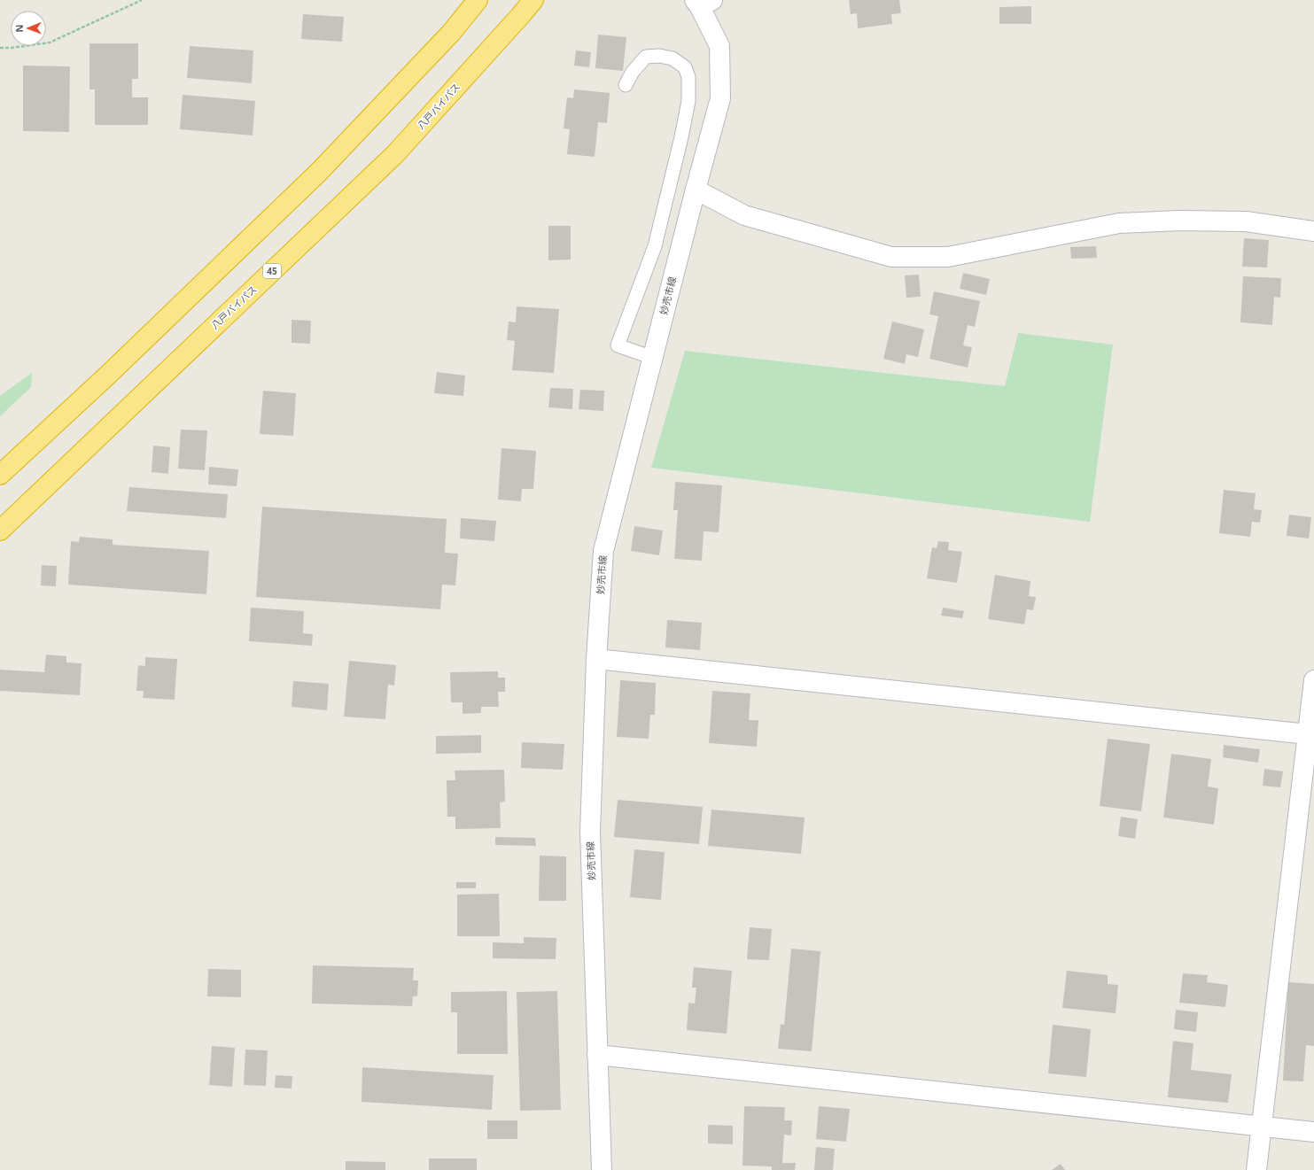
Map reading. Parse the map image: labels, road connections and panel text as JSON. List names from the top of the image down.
{
  "streets": {
    "highway": ["八戸バイパス", "45"],
    "street": ["妙売市線"]
  },
  "north": "left"
}
